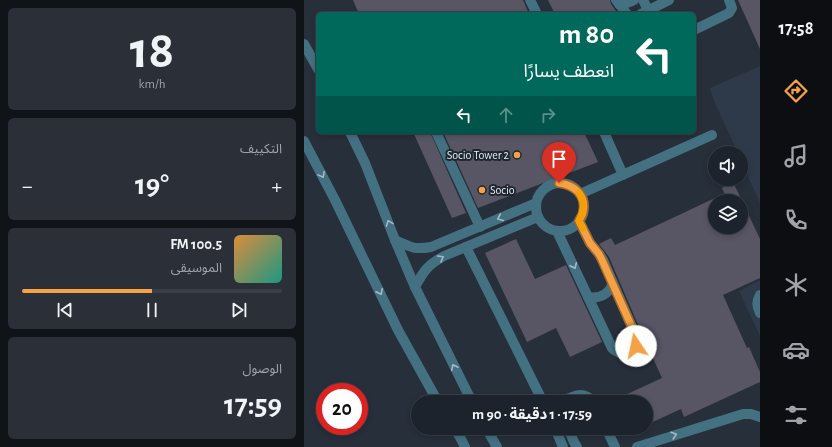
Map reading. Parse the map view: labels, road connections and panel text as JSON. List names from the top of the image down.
{
  "places": ["Socio Tower 2", "Socio"],
  "page": {
    "tabs": "17:58",
    "tile": [
      ["18", "km/h"],
      "التكييف",
      ["الوصول", "17:59"]
    ],
    "turn": ["80 m", "انعطف يسارًا"],
    "heat": ["−", "19°", "+"],
    "song": ["100.5 FM", "الموسيقى"],
    "limit": "20",
    "trip": "17:59 · 1 دقيقة · 90 m"
  }
}
